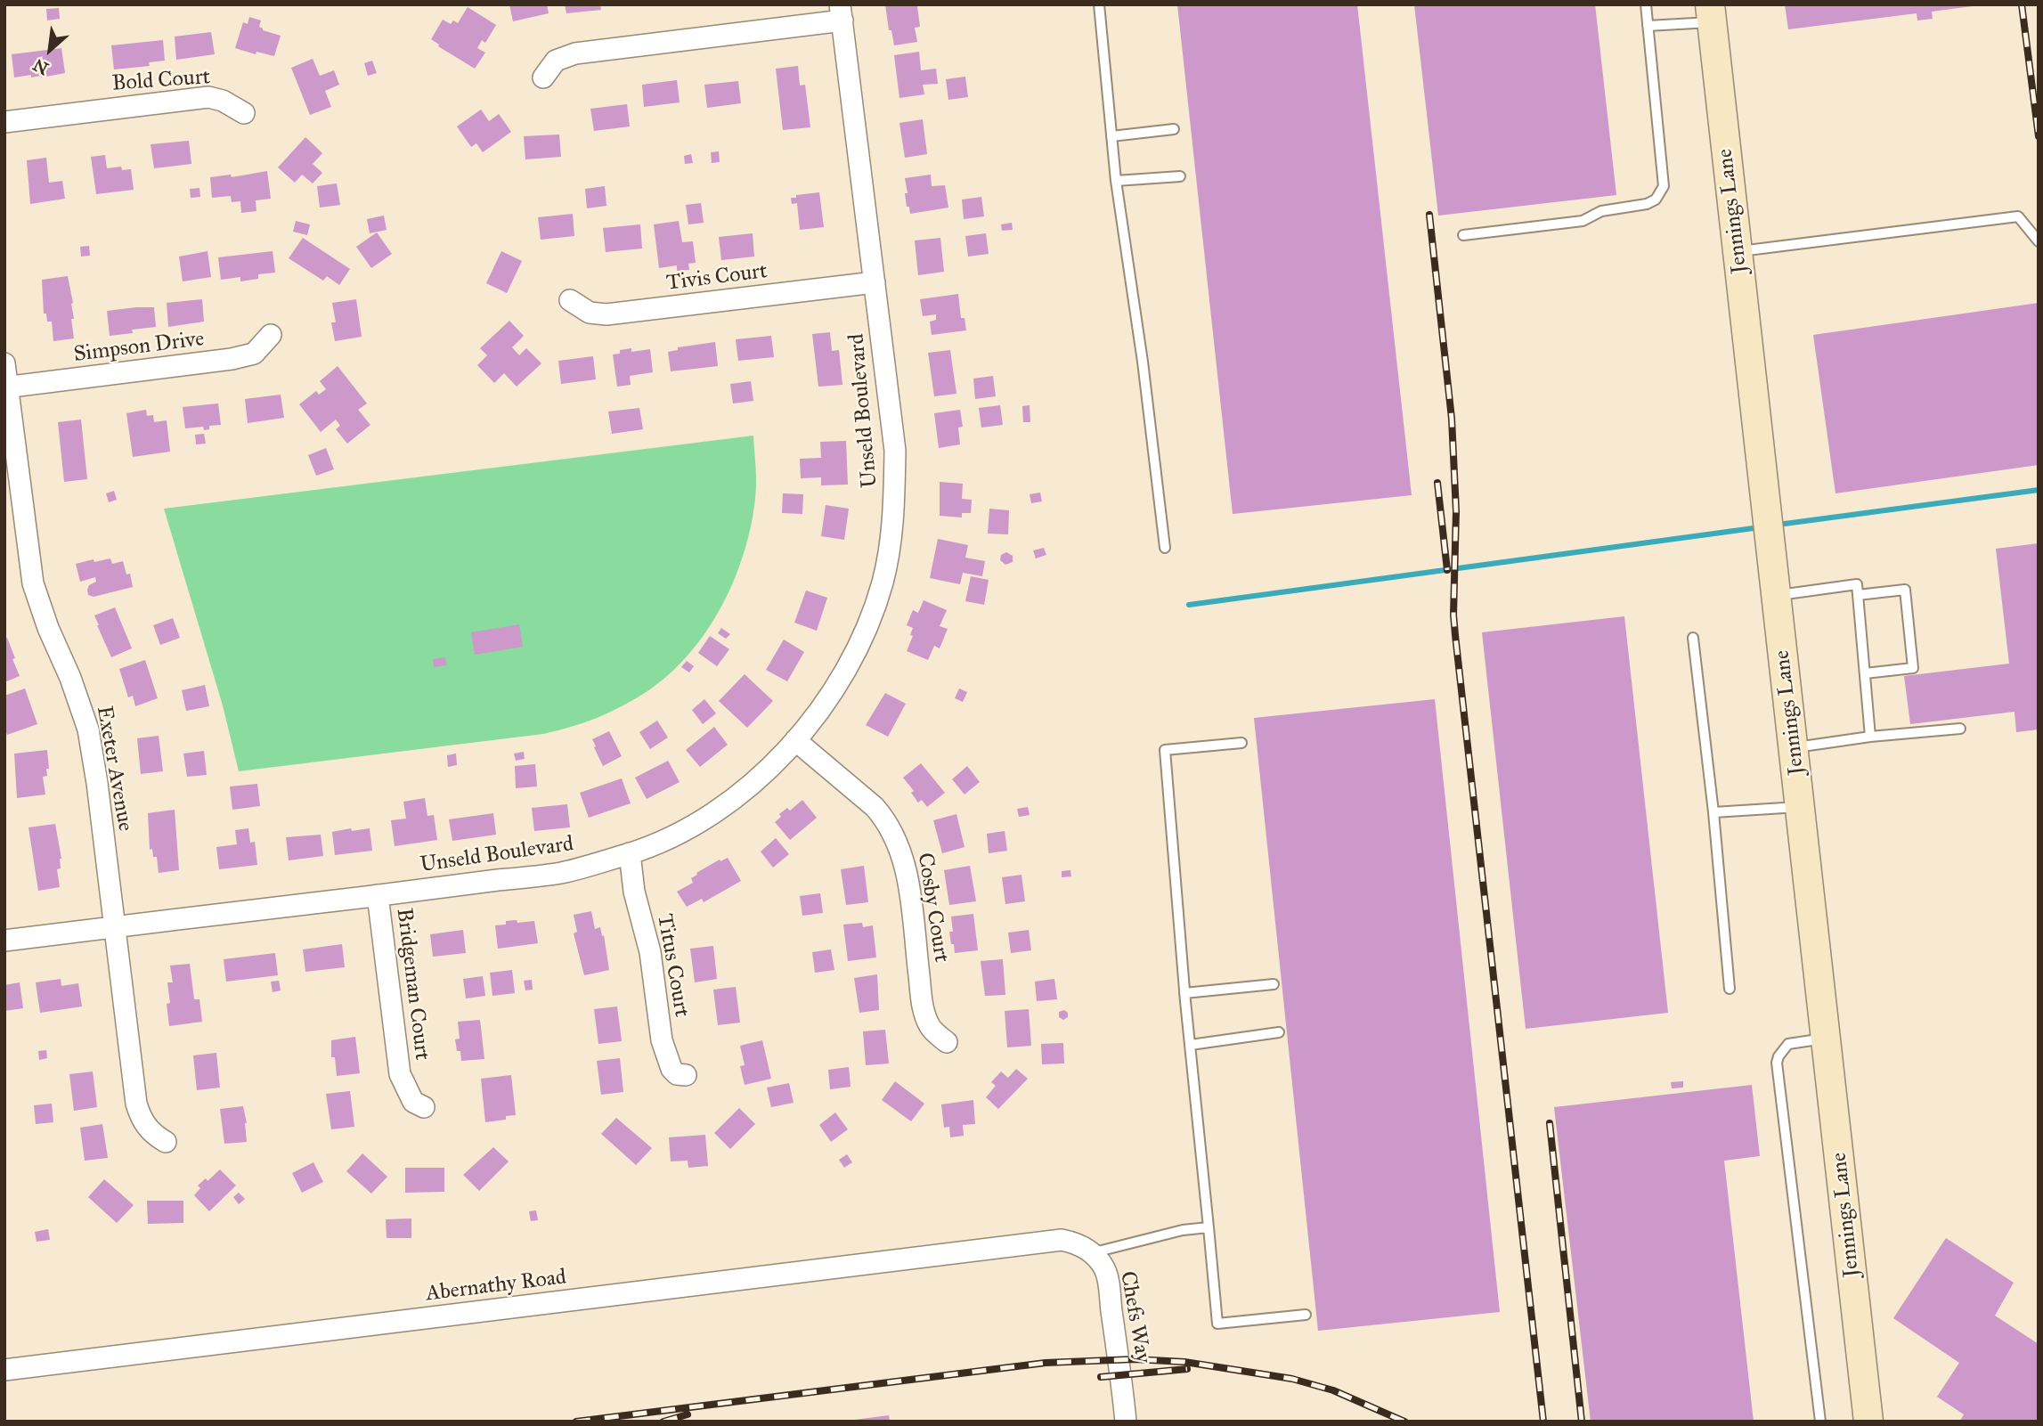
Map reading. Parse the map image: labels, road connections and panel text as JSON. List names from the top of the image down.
{
  "streets": {
    "street": [
      "Bold Court",
      "Jennings Lane",
      "Tivis Court",
      "Simpson Drive",
      "Unseld Boulevard",
      "Exeter Avenue",
      "Cosby Court",
      "Titus Court",
      "Bridgeman Court",
      "Abernathy Road",
      "Chefs Way"
    ]
  },
  "crossings": [
    ["Tivis Court", "Unseld Boulevard"],
    ["Simpson Drive", "Exeter Avenue"],
    ["Unseld Boulevard", "Exeter Avenue"],
    ["Unseld Boulevard", "Cosby Court"],
    ["Unseld Boulevard", "Titus Court"],
    ["Unseld Boulevard", "Bridgeman Court"],
    ["Abernathy Road", "Chefs Way"]
  ],
  "north": "bottom left"
}
